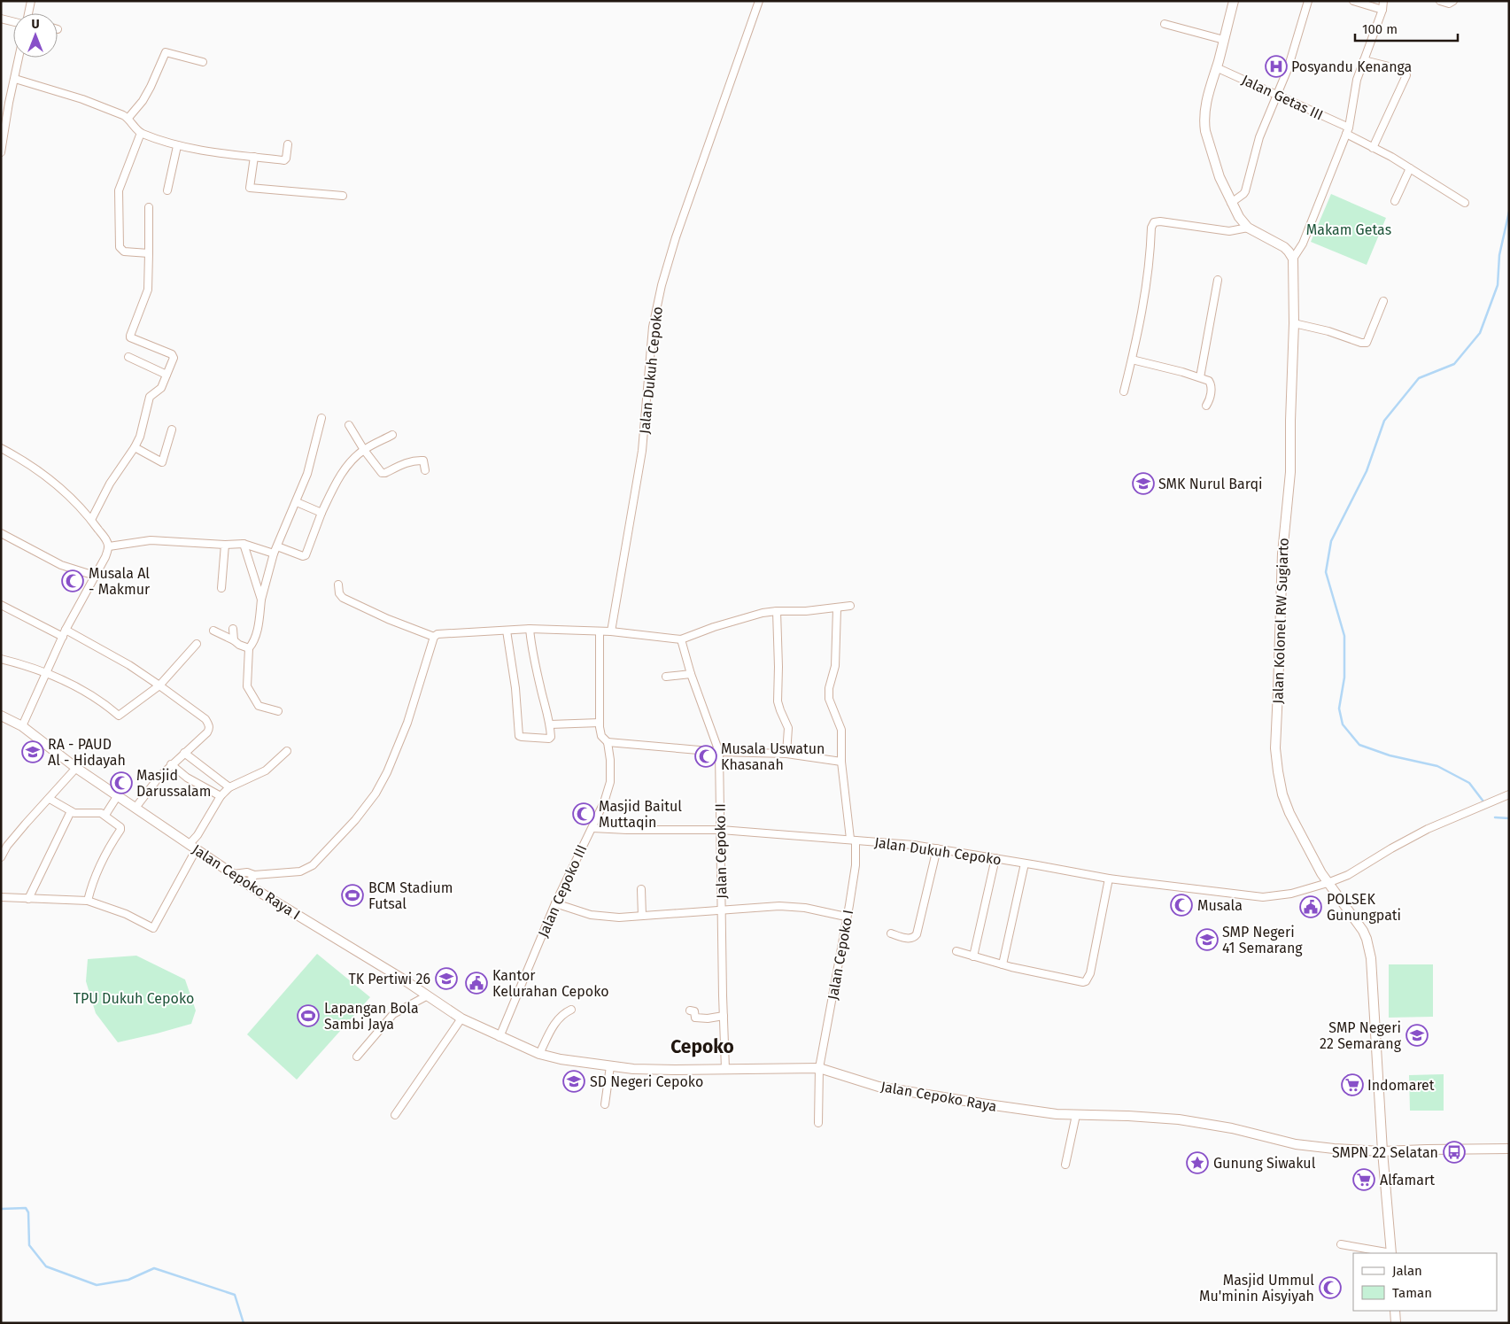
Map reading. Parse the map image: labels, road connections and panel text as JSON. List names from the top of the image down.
{
  "streets": {
    "main road": ["Jalan Kolonel RW Sugiarto", "Jalan Cepoko Raya I", "Jalan Cepoko Raya"],
    "street": [
      "Jalan Getas III",
      "Jalan Dukuh Cepoko",
      "Jalan Cepoko II",
      "Jalan Cepoko III",
      "Jalan Cepoko I"
    ]
  },
  "crossings": [
    ["Jalan Dukuh Cepoko", "Jalan Kolonel RW Sugiarto"],
    ["Jalan Dukuh Cepoko", "Jalan Cepoko II"],
    ["Jalan Dukuh Cepoko", "Jalan Cepoko III"],
    ["Jalan Dukuh Cepoko", "Jalan Cepoko I"],
    ["Jalan Kolonel RW Sugiarto", "Jalan Cepoko Raya"],
    ["Jalan Cepoko II", "Jalan Cepoko Raya"],
    ["Jalan Cepoko Raya I", "Jalan Cepoko III"],
    ["Jalan Cepoko Raya I", "Jalan Cepoko Raya"],
    ["Jalan Cepoko III", "Jalan Cepoko Raya"],
    ["Jalan Cepoko I", "Jalan Cepoko Raya"]
  ],
  "districts": ["Cepoko"],
  "parks": ["Makam Getas", "TPU Dukuh Cepoko"],
  "places": {
    "hospital": ["Posyandu Kenanga"],
    "school or university": [
      "SMK Nurul Barqi",
      "RA - PAUD Al - Hidayah",
      "SMP Negeri 41 Semarang",
      "TK Pertiwi 26",
      "SMP Negeri 22 Semarang",
      "SD Negeri Cepoko"
    ],
    "mosque": [
      "Musala Al - Makmur",
      "Musala Uswatun Khasanah",
      "Masjid Darussalam",
      "Masjid Baitul Muttaqin",
      "Musala",
      "Masjid Ummul Mu'minin Aisyiyah"
    ],
    "sports": ["BCM Stadium Futsal", "Lapangan Bola Sambi Jaya"],
    "public building": ["POLSEK Gunungpati", "Kantor Kelurahan Cepoko"],
    "supermarket": ["Indomaret", "Alfamart"],
    "bus stop": ["SMPN 22 Selatan"],
    "place": ["Gunung Siwakul"]
  },
  "legend": ["Jalan", "Taman"],
  "scale_bar": "100 m",
  "north": "top"
}
